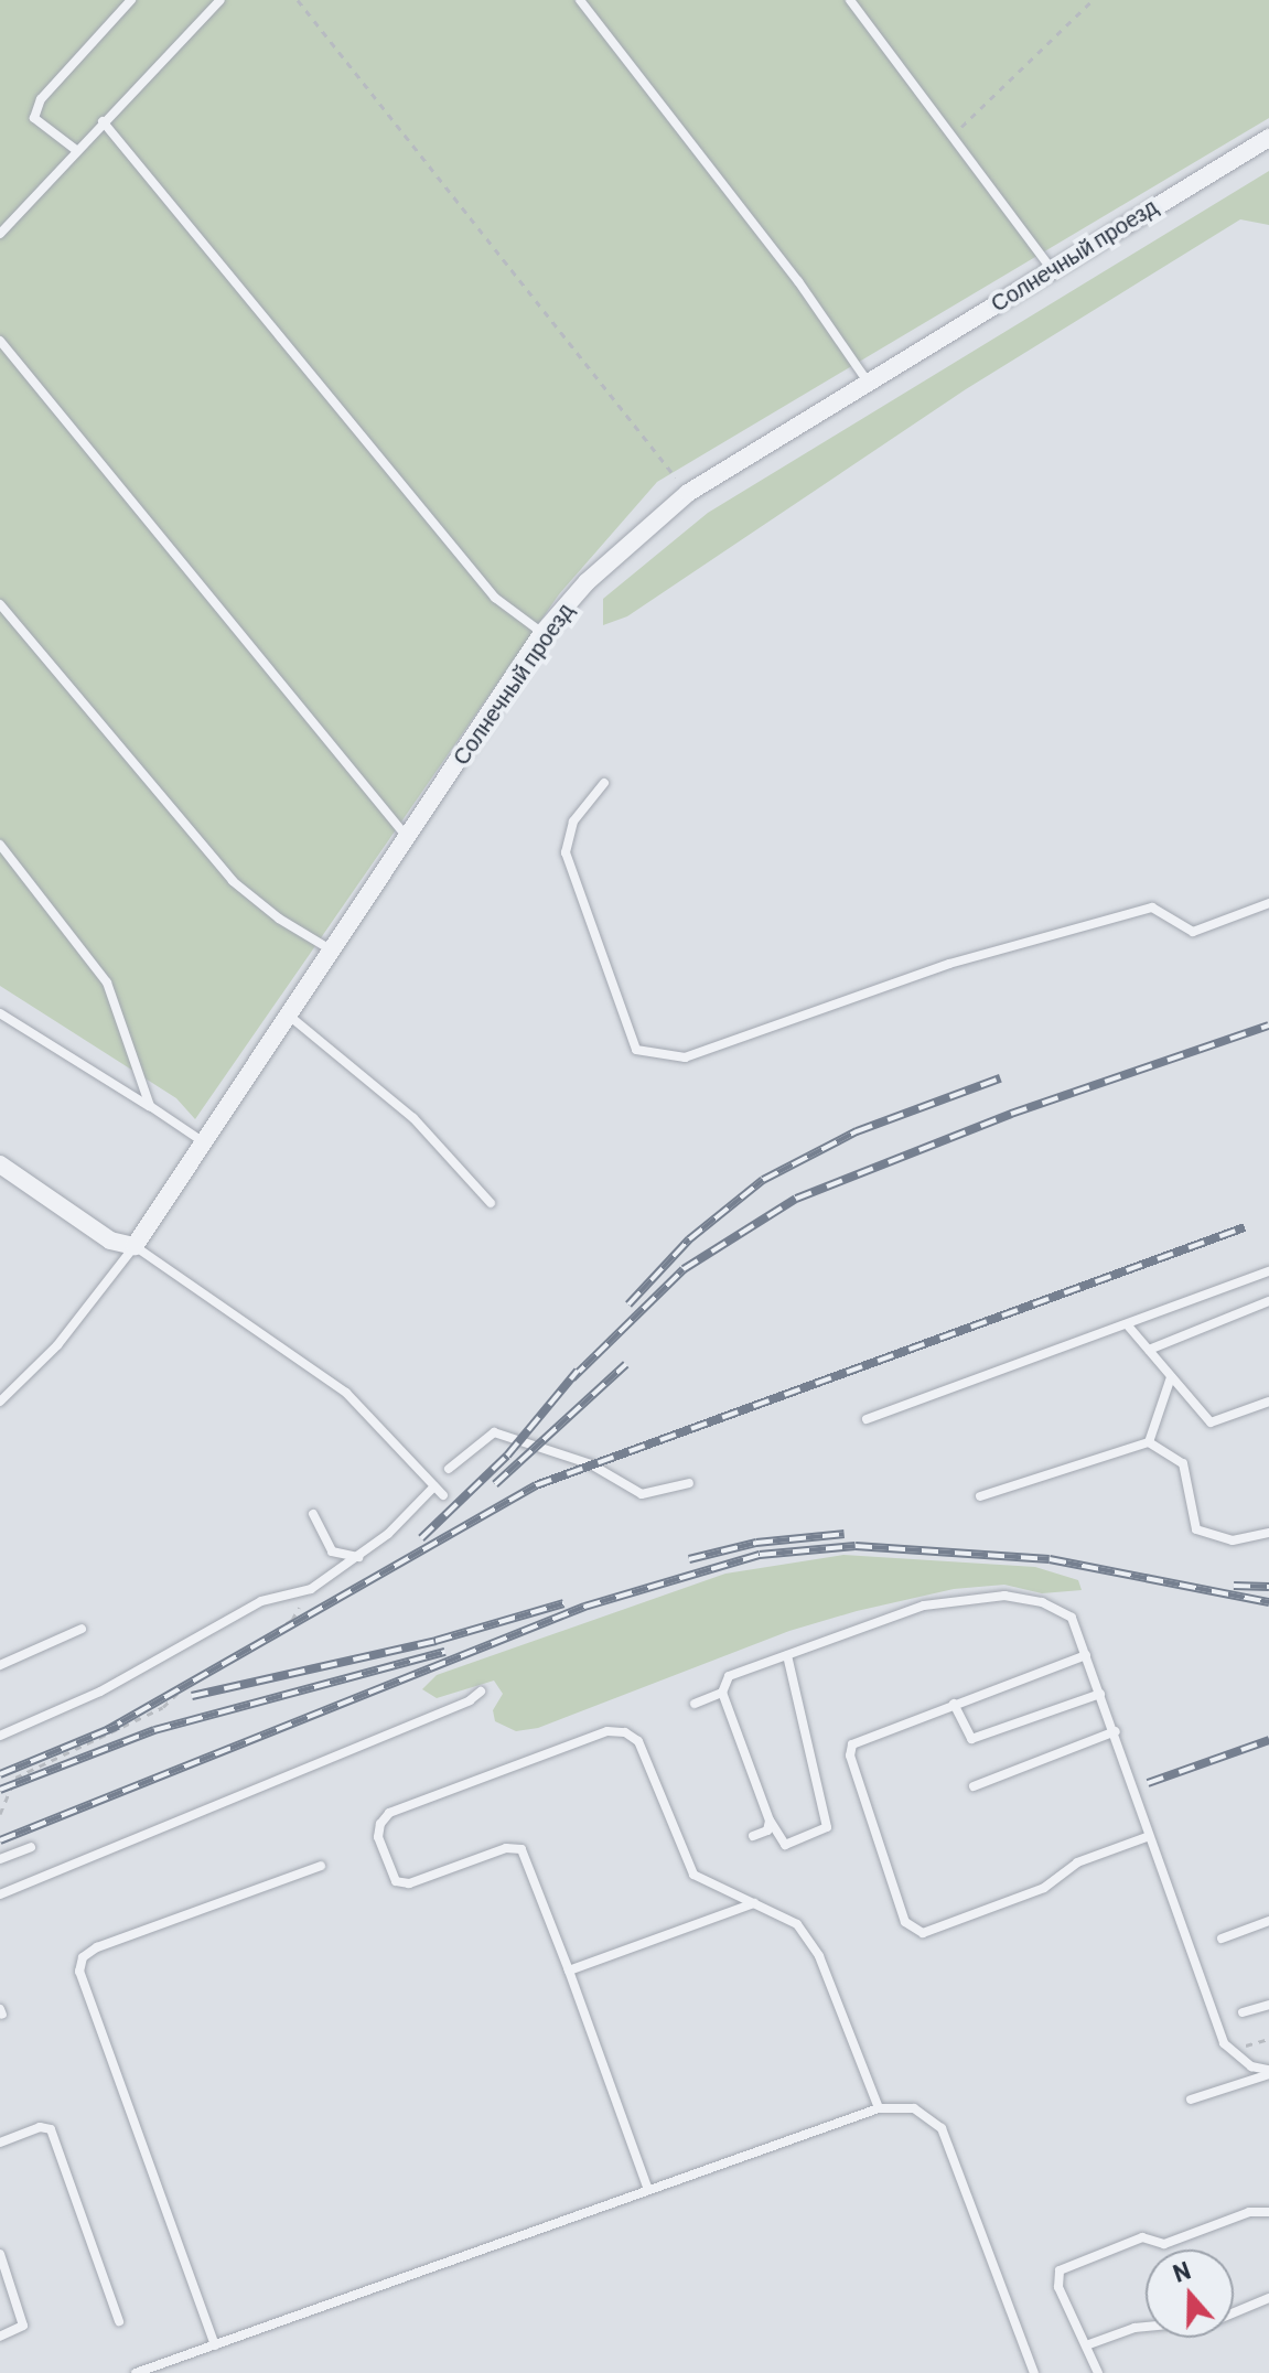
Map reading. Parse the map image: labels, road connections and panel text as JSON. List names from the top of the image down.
{
  "streets": {
    "street": ["Солнечный проезд"]
  },
  "north": "top"
}
